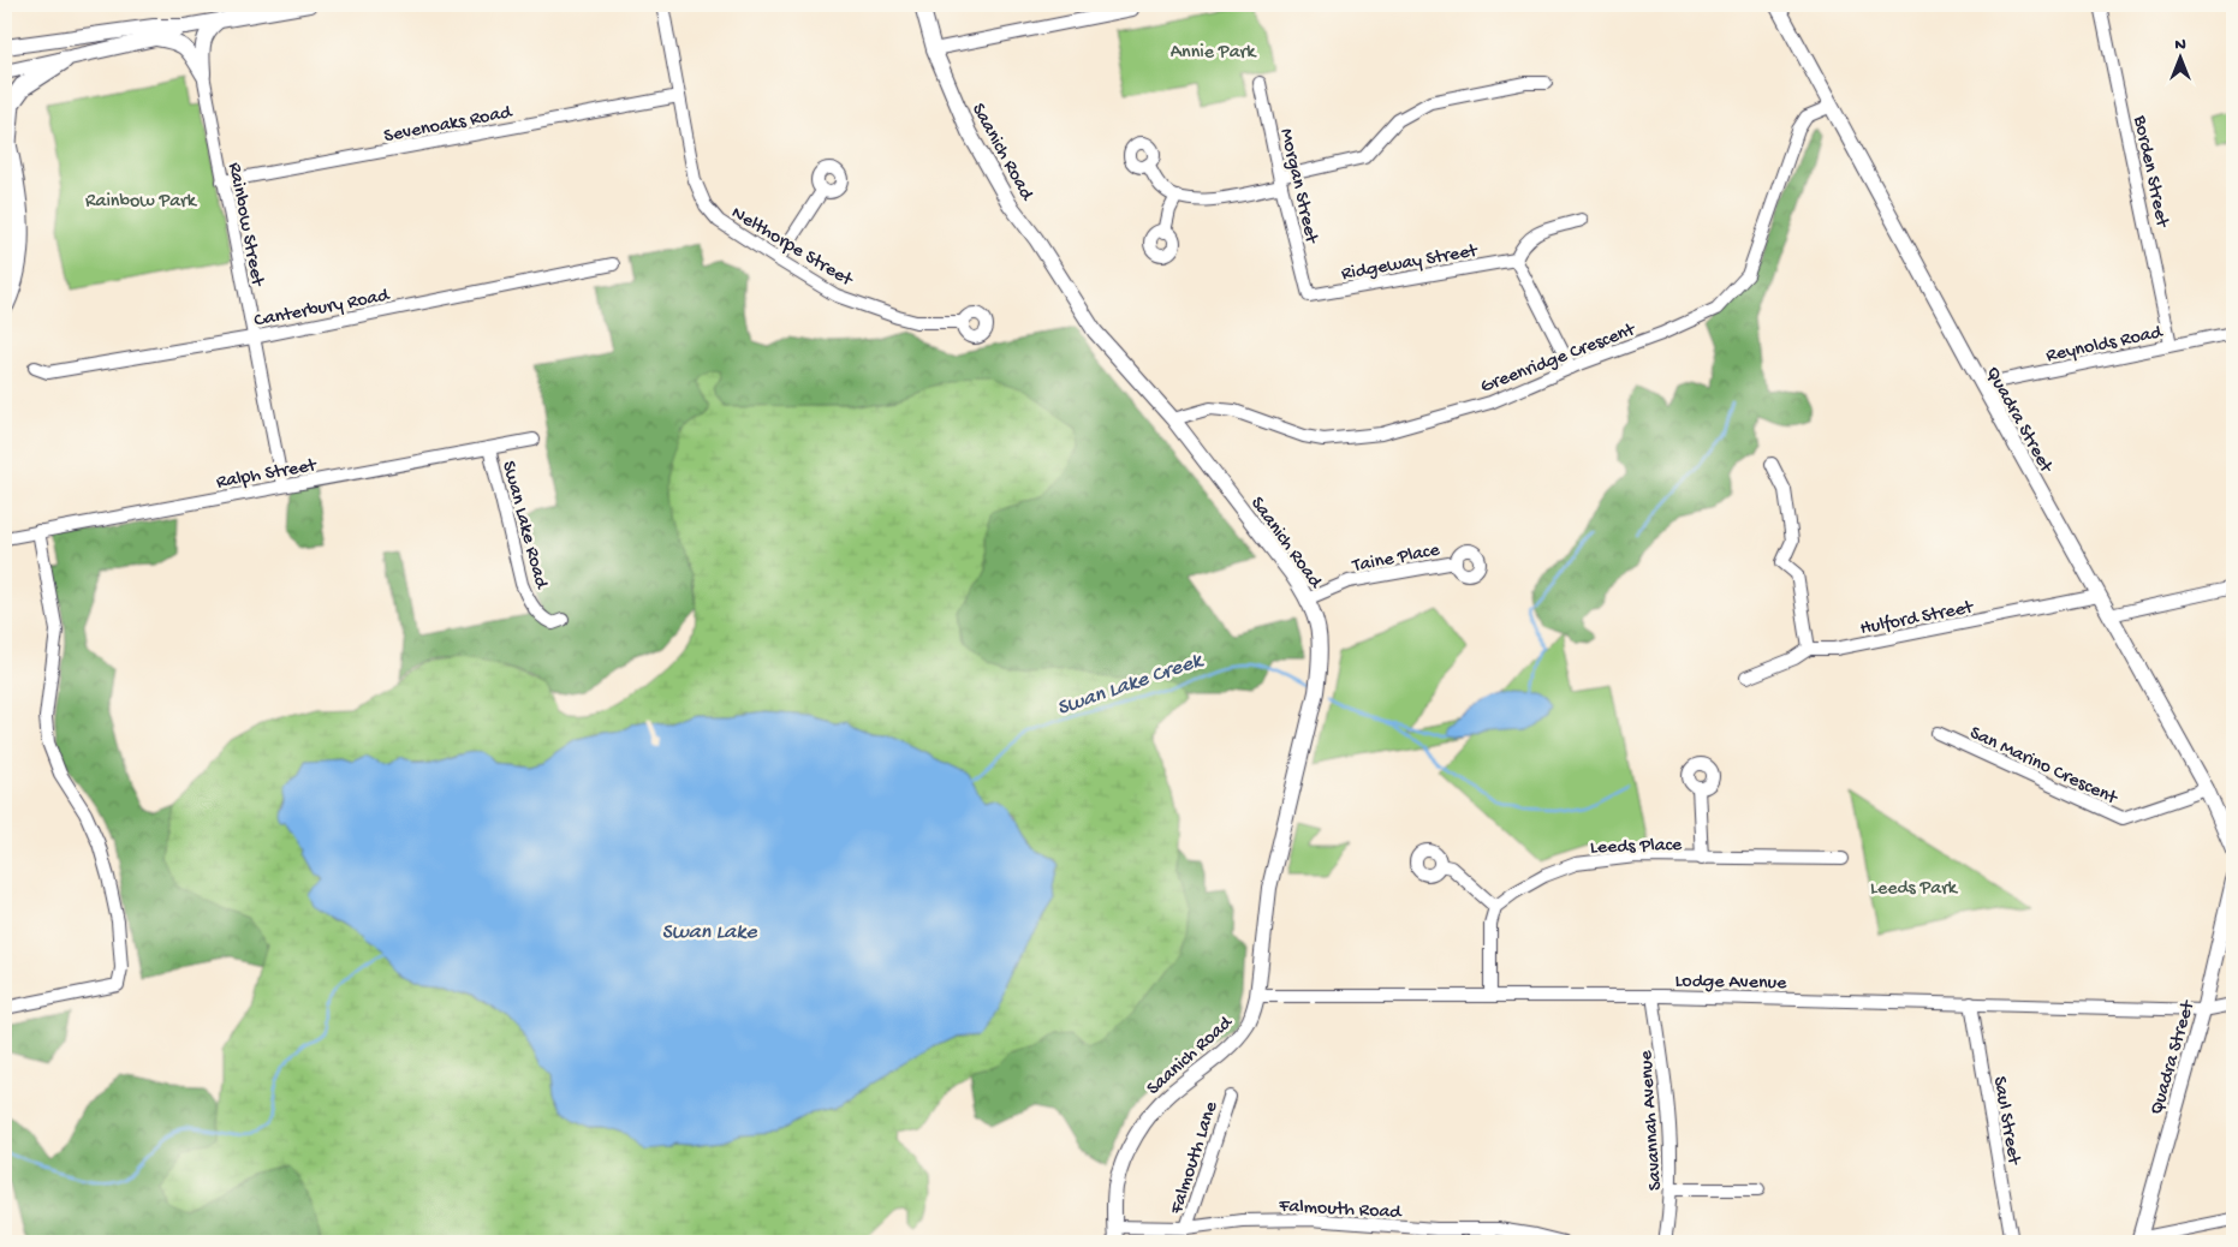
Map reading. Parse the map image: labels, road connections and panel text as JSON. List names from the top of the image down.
{
  "streets": {
    "main road": ["Saanich Road", "Quadra Street"],
    "street": [
      "Sevenoaks Road",
      "Borden Street",
      "Morgan Street",
      "Rainbow Street",
      "Nelthorpe Street",
      "Ridgeway Street",
      "Canterbury Road",
      "Reynolds Road",
      "Greenridge Crescent",
      "Ralph Street",
      "Swan Lake Road",
      "Taine Place",
      "Hulford Street",
      "San Marino Crescent",
      "Leeds Place",
      "Lodge Avenue",
      "Saul Street",
      "Savannah Avenue",
      "Falmouth Lane",
      "Falmouth Road"
    ]
  },
  "crossings": [
    ["Sevenoaks Road", "Rainbow Street"],
    ["Sevenoaks Road", "Nelthorpe Street"],
    ["Saanich Road", "Greenridge Crescent"],
    ["Saanich Road", "Taine Place"],
    ["Saanich Road", "Lodge Avenue"],
    ["Saanich Road", "Falmouth Road"],
    ["Borden Street", "Reynolds Road"],
    ["Morgan Street", "Ridgeway Street"],
    ["Rainbow Street", "Canterbury Road"],
    ["Rainbow Street", "Ralph Street"],
    ["Reynolds Road", "Quadra Street"],
    ["Greenridge Crescent", "Quadra Street"],
    ["Quadra Street", "Hulford Street"],
    ["Quadra Street", "San Marino Crescent"],
    ["Quadra Street", "Lodge Avenue"],
    ["Ralph Street", "Swan Lake Road"],
    ["Lodge Avenue", "Saul Street"],
    ["Lodge Avenue", "Savannah Avenue"],
    ["Falmouth Lane", "Falmouth Road"]
  ],
  "water": ["Swan Lake Creek", "Swan Lake"],
  "parks": ["Annie Park", "Rainbow Park", "Leeds Park"],
  "north": "top"
}
